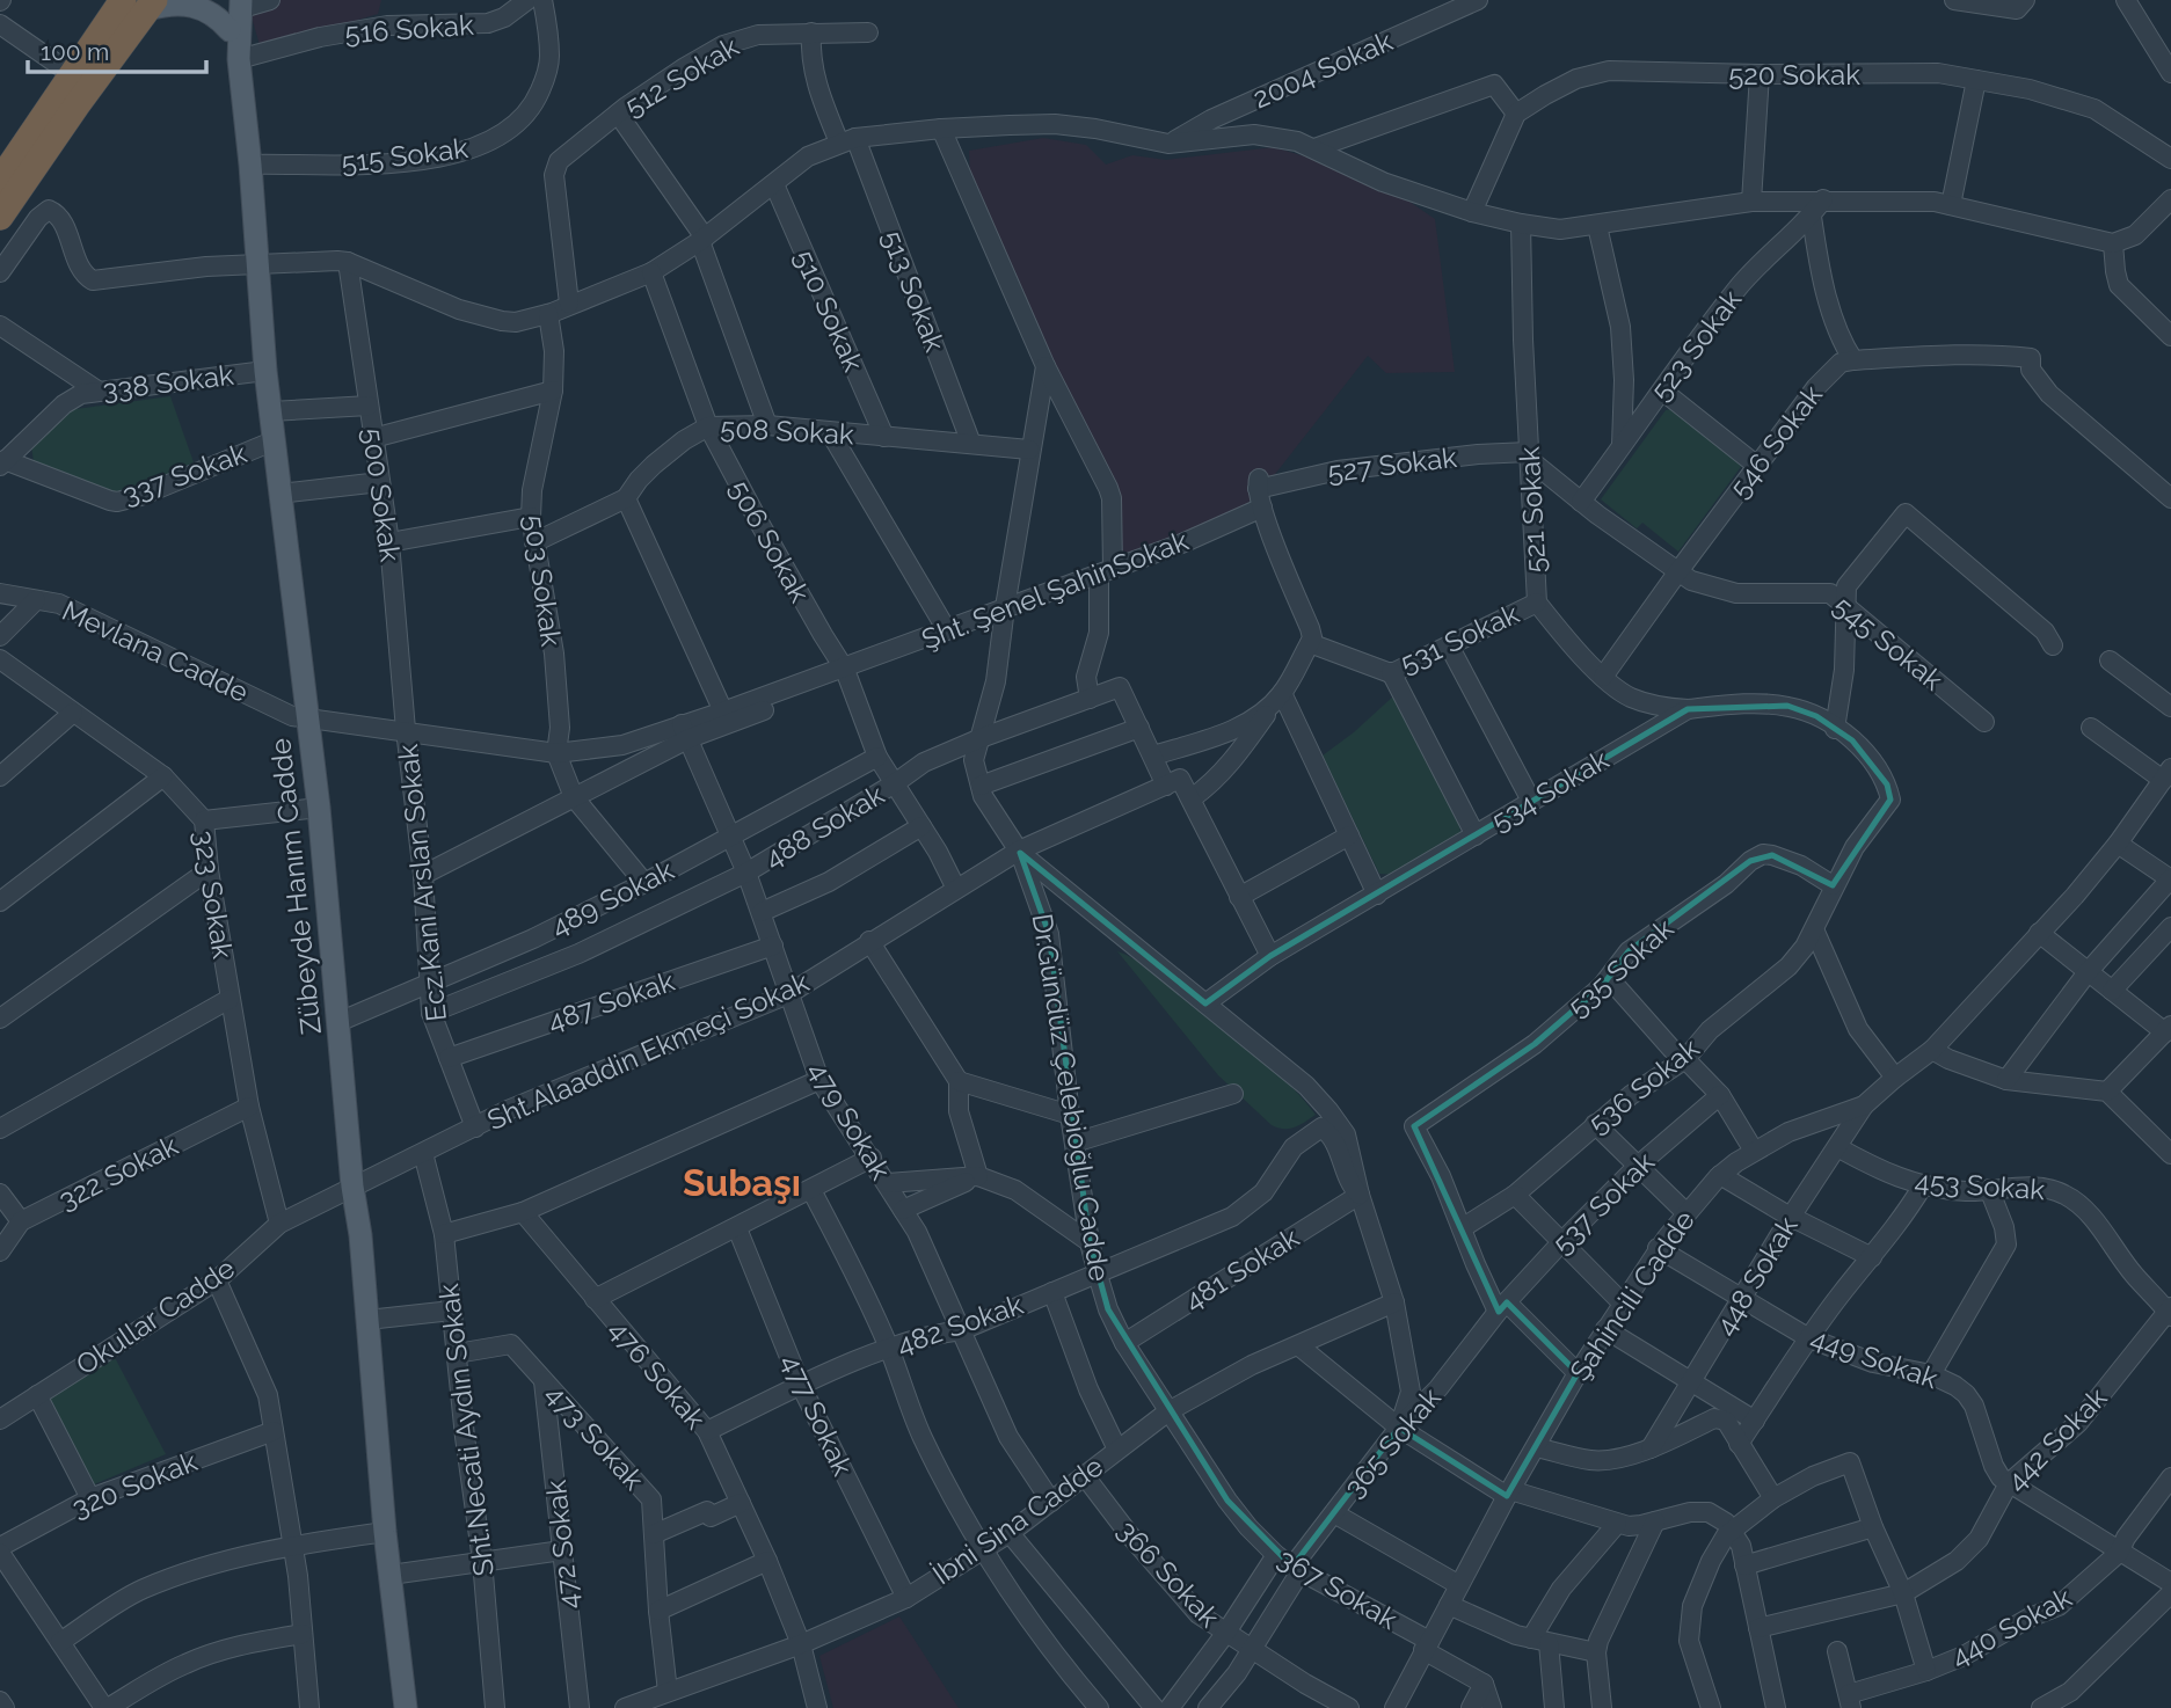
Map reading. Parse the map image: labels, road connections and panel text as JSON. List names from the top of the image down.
{
  "streets": {
    "main road": ["Zübeyde Hanım Cadde"],
    "street": [
      "516 Sokak",
      "2004 Sokak",
      "520 Sokak",
      "512 Sokak",
      "515 Sokak",
      "513 Sokak",
      "510 Sokak",
      "523 Sokak",
      "338 Sokak",
      "508 Sokak",
      "546 Sokak",
      "527 Sokak",
      "337 Sokak",
      "500 Sokak",
      "521 Sokak",
      "506 Sokak",
      "503 Sokak",
      "Şht. Şenel ŞahinSokak",
      "531 Sokak",
      "545 Sokak",
      "Mevlana Cadde",
      "534 Sokak",
      "488 Sokak",
      "Ecz.Kani Arslan Sokak",
      "323 Sokak",
      "489 Sokak",
      "535 Sokak",
      "487 Sokak",
      "Sht.Alaaddin Ekmeçi Sokak",
      "536 Sokak",
      "Dr.Gündüz Çelebioğlu Cadde",
      "479 Sokak",
      "322 Sokak",
      "453 Sokak",
      "537 Sokak",
      "481 Sokak",
      "448 Sokak",
      "Şahincili Cadde",
      "Okullar Cadde",
      "482 Sokak",
      "449 Sokak",
      "476 Sokak",
      "477 Sokak",
      "Sht.Necati Aydın Sokak",
      "473 Sokak",
      "442 Sokak",
      "365 Sokak",
      "320 Sokak",
      "İbni Sina Cadde",
      "472 Sokak",
      "366 Sokak",
      "367 Sokak",
      "440 Sokak"
    ]
  },
  "crossings": [
    ["516 Sokak", "Zübeyde Hanım Cadde"],
    ["512 Sokak", "513 Sokak"],
    ["515 Sokak", "Zübeyde Hanım Cadde"],
    ["513 Sokak", "508 Sokak"],
    ["510 Sokak", "508 Sokak"],
    ["523 Sokak", "545 Sokak"],
    ["338 Sokak", "337 Sokak"],
    ["338 Sokak", "Zübeyde Hanım Cadde"],
    ["508 Sokak", "506 Sokak"],
    ["508 Sokak", "503 Sokak"],
    ["508 Sokak", "Dr.Gündüz Çelebioğlu Cadde"],
    ["546 Sokak", "521 Sokak"],
    ["546 Sokak", "545 Sokak"],
    ["527 Sokak", "521 Sokak"],
    ["527 Sokak", "Şht. Şenel ŞahinSokak"],
    ["527 Sokak", "545 Sokak"],
    ["337 Sokak", "Zübeyde Hanım Cadde"],
    ["500 Sokak", "Şht. Şenel ŞahinSokak"],
    ["500 Sokak", "Ecz.Kani Arslan Sokak"],
    ["521 Sokak", "531 Sokak"],
    ["521 Sokak", "545 Sokak"],
    ["521 Sokak", "534 Sokak"],
    ["506 Sokak", "Şht. Şenel ŞahinSokak"],
    ["506 Sokak", "488 Sokak"],
    ["506 Sokak", "489 Sokak"],
    ["506 Sokak", "Sht.Alaaddin Ekmeçi Sokak"],
    ["503 Sokak", "Şht. Şenel ŞahinSokak"],
    ["Şht. Şenel ŞahinSokak", "Mevlana Cadde"],
    ["Şht. Şenel ŞahinSokak", "Ecz.Kani Arslan Sokak"],
    ["Şht. Şenel ŞahinSokak", "Zübeyde Hanım Cadde"],
    ["Şht. Şenel ŞahinSokak", "Dr.Gündüz Çelebioğlu Cadde"],
    ["Şht. Şenel ŞahinSokak", "479 Sokak"],
    ["Mevlana Cadde", "Zübeyde Hanım Cadde"],
    ["534 Sokak", "488 Sokak"],
    ["534 Sokak", "536 Sokak"],
    ["488 Sokak", "Ecz.Kani Arslan Sokak"],
    ["488 Sokak", "Sht.Alaaddin Ekmeçi Sokak"],
    ["488 Sokak", "Dr.Gündüz Çelebioğlu Cadde"],
    ["488 Sokak", "479 Sokak"],
    ["Ecz.Kani Arslan Sokak", "489 Sokak"],
    ["Ecz.Kani Arslan Sokak", "487 Sokak"],
    ["Ecz.Kani Arslan Sokak", "Sht.Alaaddin Ekmeçi Sokak"],
    ["Zübeyde Hanım Cadde", "489 Sokak"],
    ["Zübeyde Hanım Cadde", "Sht.Alaaddin Ekmeçi Sokak"],
    ["Zübeyde Hanım Cadde", "Okullar Cadde"],
    ["323 Sokak", "322 Sokak"],
    ["323 Sokak", "Okullar Cadde"],
    ["489 Sokak", "479 Sokak"],
    ["535 Sokak", "536 Sokak"],
    ["487 Sokak", "479 Sokak"],
    ["Sht.Alaaddin Ekmeçi Sokak", "Dr.Gündüz Çelebioğlu Cadde"],
    ["Sht.Alaaddin Ekmeçi Sokak", "479 Sokak"],
    ["Sht.Alaaddin Ekmeçi Sokak", "Okullar Cadde"],
    ["Sht.Alaaddin Ekmeçi Sokak", "Sht.Necati Aydın Sokak"],
    ["Dr.Gündüz Çelebioğlu Cadde", "481 Sokak"],
    ["Dr.Gündüz Çelebioğlu Cadde", "482 Sokak"],
    ["Dr.Gündüz Çelebioğlu Cadde", "İbni Sina Cadde"],
    ["Dr.Gündüz Çelebioğlu Cadde", "367 Sokak"],
    ["479 Sokak", "482 Sokak"],
    ["479 Sokak", "İbni Sina Cadde"],
    ["453 Sokak", "448 Sokak"],
    ["453 Sokak", "442 Sokak"],
    ["537 Sokak", "365 Sokak"],
    ["481 Sokak", "482 Sokak"],
    ["448 Sokak", "Şahincili Cadde"],
    ["448 Sokak", "449 Sokak"],
    ["Şahincili Cadde", "449 Sokak"],
    ["Şahincili Cadde", "367 Sokak"],
    ["482 Sokak", "476 Sokak"],
    ["482 Sokak", "477 Sokak"],
    ["449 Sokak", "442 Sokak"],
    ["449 Sokak", "440 Sokak"],
    ["476 Sokak", "İbni Sina Cadde"],
    ["477 Sokak", "İbni Sina Cadde"],
    ["Sht.Necati Aydın Sokak", "473 Sokak"],
    ["473 Sokak", "İbni Sina Cadde"],
    ["473 Sokak", "472 Sokak"],
    ["365 Sokak", "366 Sokak"],
    ["365 Sokak", "367 Sokak"],
    ["İbni Sina Cadde", "366 Sokak"],
    ["İbni Sina Cadde", "367 Sokak"]
  ],
  "districts": ["Subaşı"],
  "scale_bar": "100 m"
}
